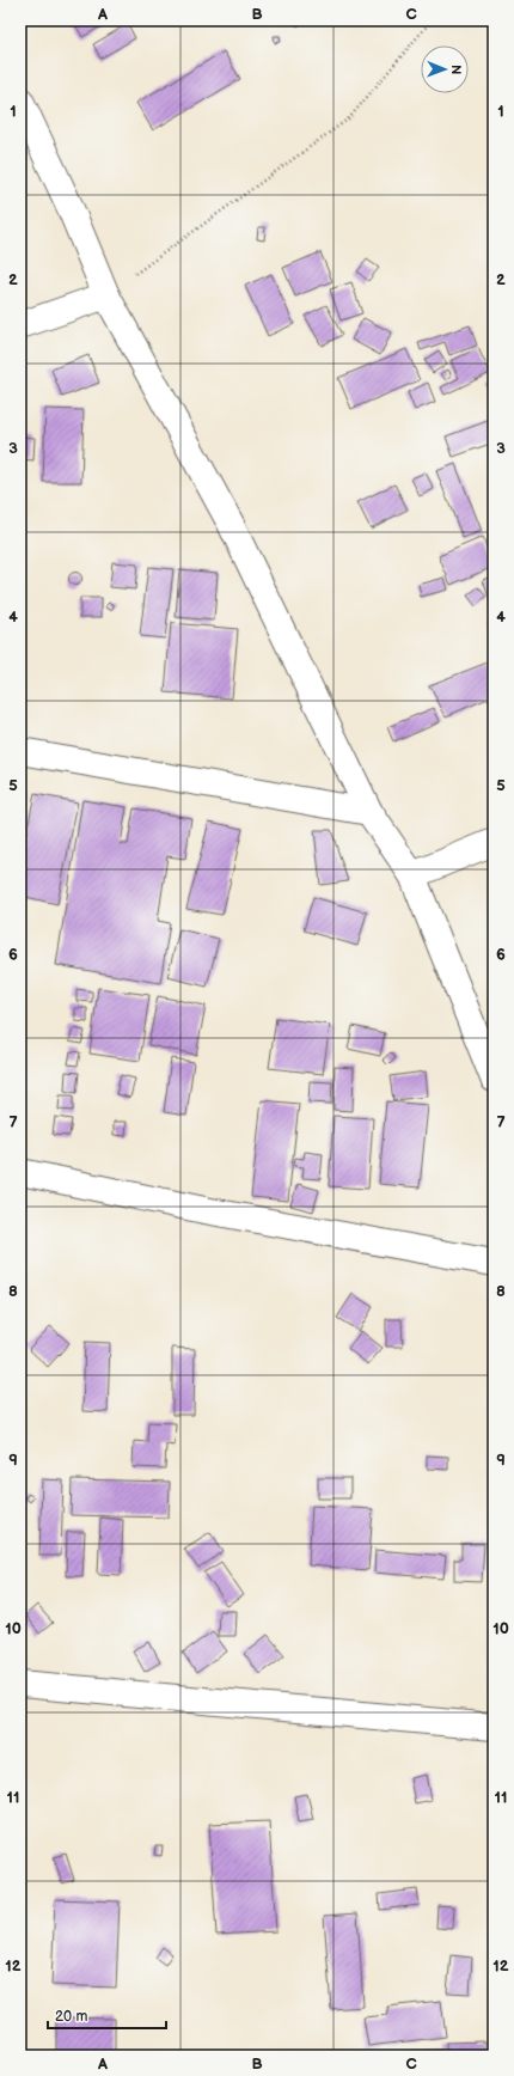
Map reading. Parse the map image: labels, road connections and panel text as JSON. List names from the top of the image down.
{
  "scale_bar": "20 m",
  "north": "right",
  "grid": {
    "columns": ["A", "B", "C"],
    "rows": [
      "1",
      "2",
      "3",
      "4",
      "5",
      "6",
      "7",
      "8",
      "9",
      "10",
      "11",
      "12"
    ]
  }
}
